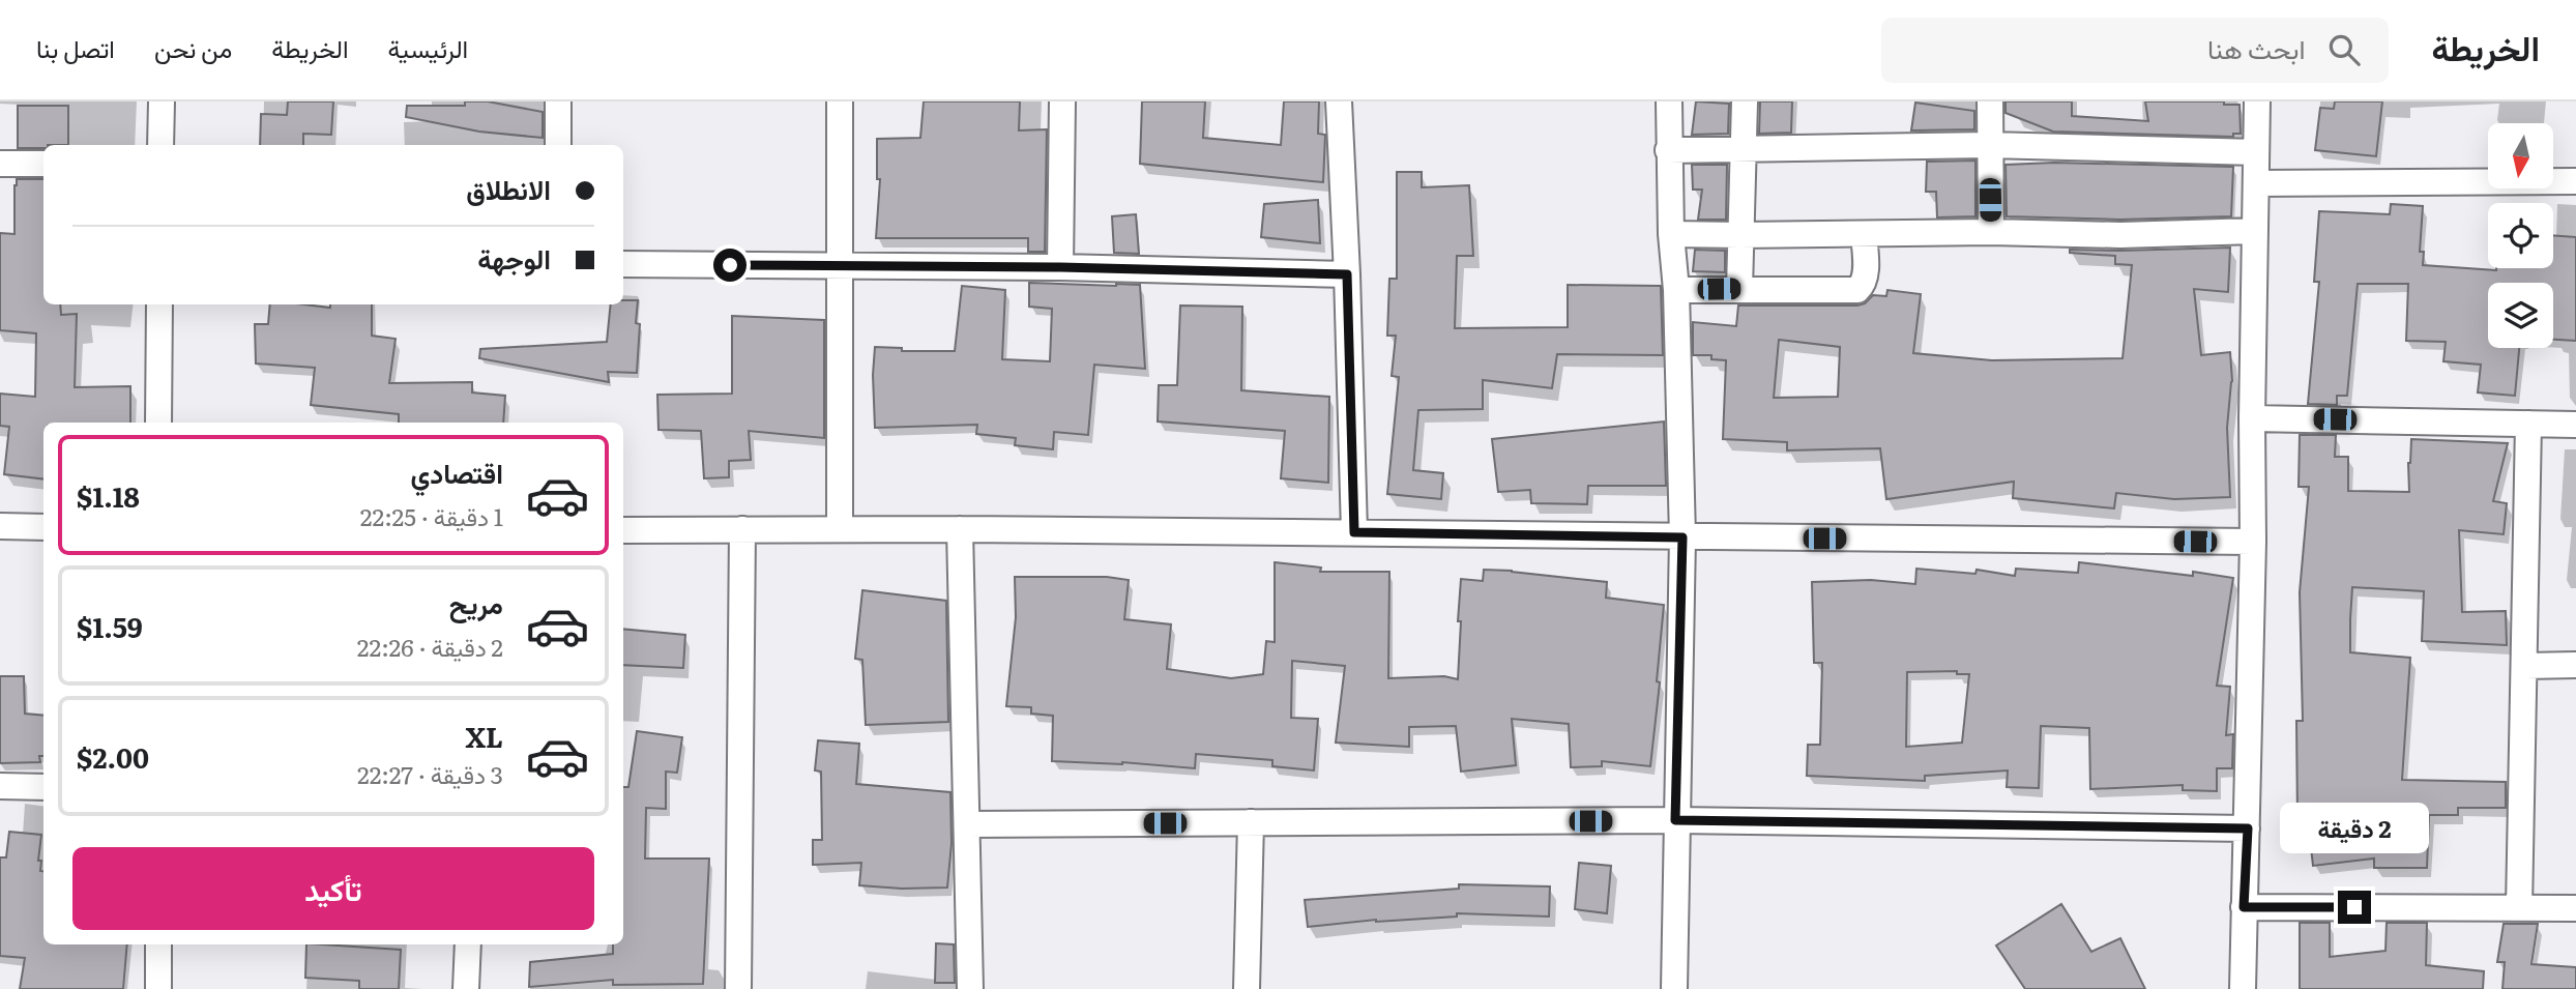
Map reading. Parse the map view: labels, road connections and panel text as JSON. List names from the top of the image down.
{
  "north": "bottom",
  "page": {
    "header": "الخريطة",
    "search": "ابحث هنا",
    "nav": [
      "الرئيسية",
      "الخريطة",
      "من نحن",
      "اتصل بنا"
    ],
    "banner": ["الانطلاق", "الوجهة"],
    "list": [
      {
        "name": "اقتصادي",
        "note": "1 دقيقة · 22:25",
        "value": "$1.18"
      },
      {
        "name": "مريح",
        "note": "2 دقيقة · 22:26",
        "value": "$1.59"
      },
      {
        "name": "XL",
        "note": "3 دقيقة · 22:27",
        "value": "$2.00"
      }
    ],
    "bubble": "2 دقيقة",
    "buttons": "تأكيد"
  }
}
